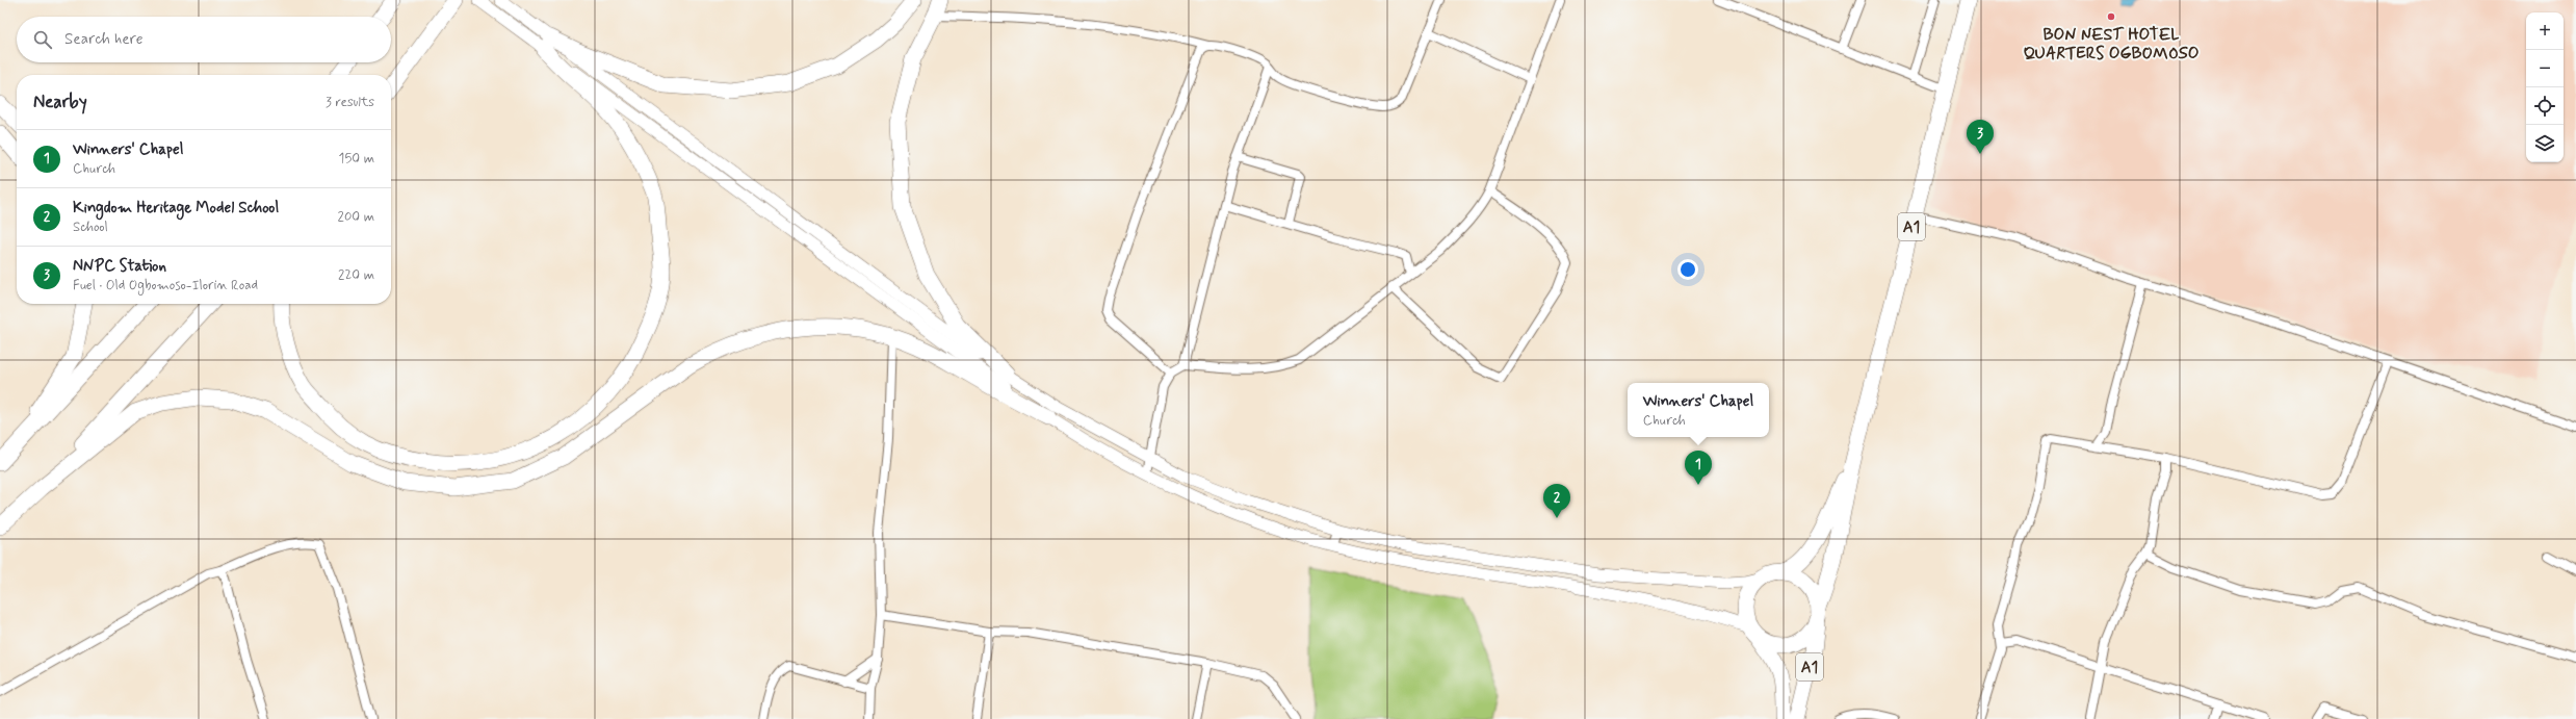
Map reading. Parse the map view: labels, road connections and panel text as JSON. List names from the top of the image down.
{
  "streets": {
    "highway": ["A1"]
  },
  "places": ["BON NEST HOTEL QUARTERS OGBOMOSO"],
  "page": {
    "map_buttons": ["+", "−"],
    "search": "Search here",
    "heading": ["Nearby", "3 results"],
    "pins": ["3", "1", "2"],
    "list": [
      {
        "mark": "1",
        "name": "Winners' Chapel",
        "note": "Church",
        "value": "150 m"
      },
      {
        "mark": "2",
        "name": "Kingdom Heritage Model School",
        "note": "School",
        "value": "200 m"
      },
      {
        "mark": "3",
        "name": "NNPC Station",
        "note": "Fuel · Old Ogbomoso-Ilorin Road",
        "value": "220 m"
      }
    ],
    "popup": ["Winners' Chapel", "Church"]
  }
}
